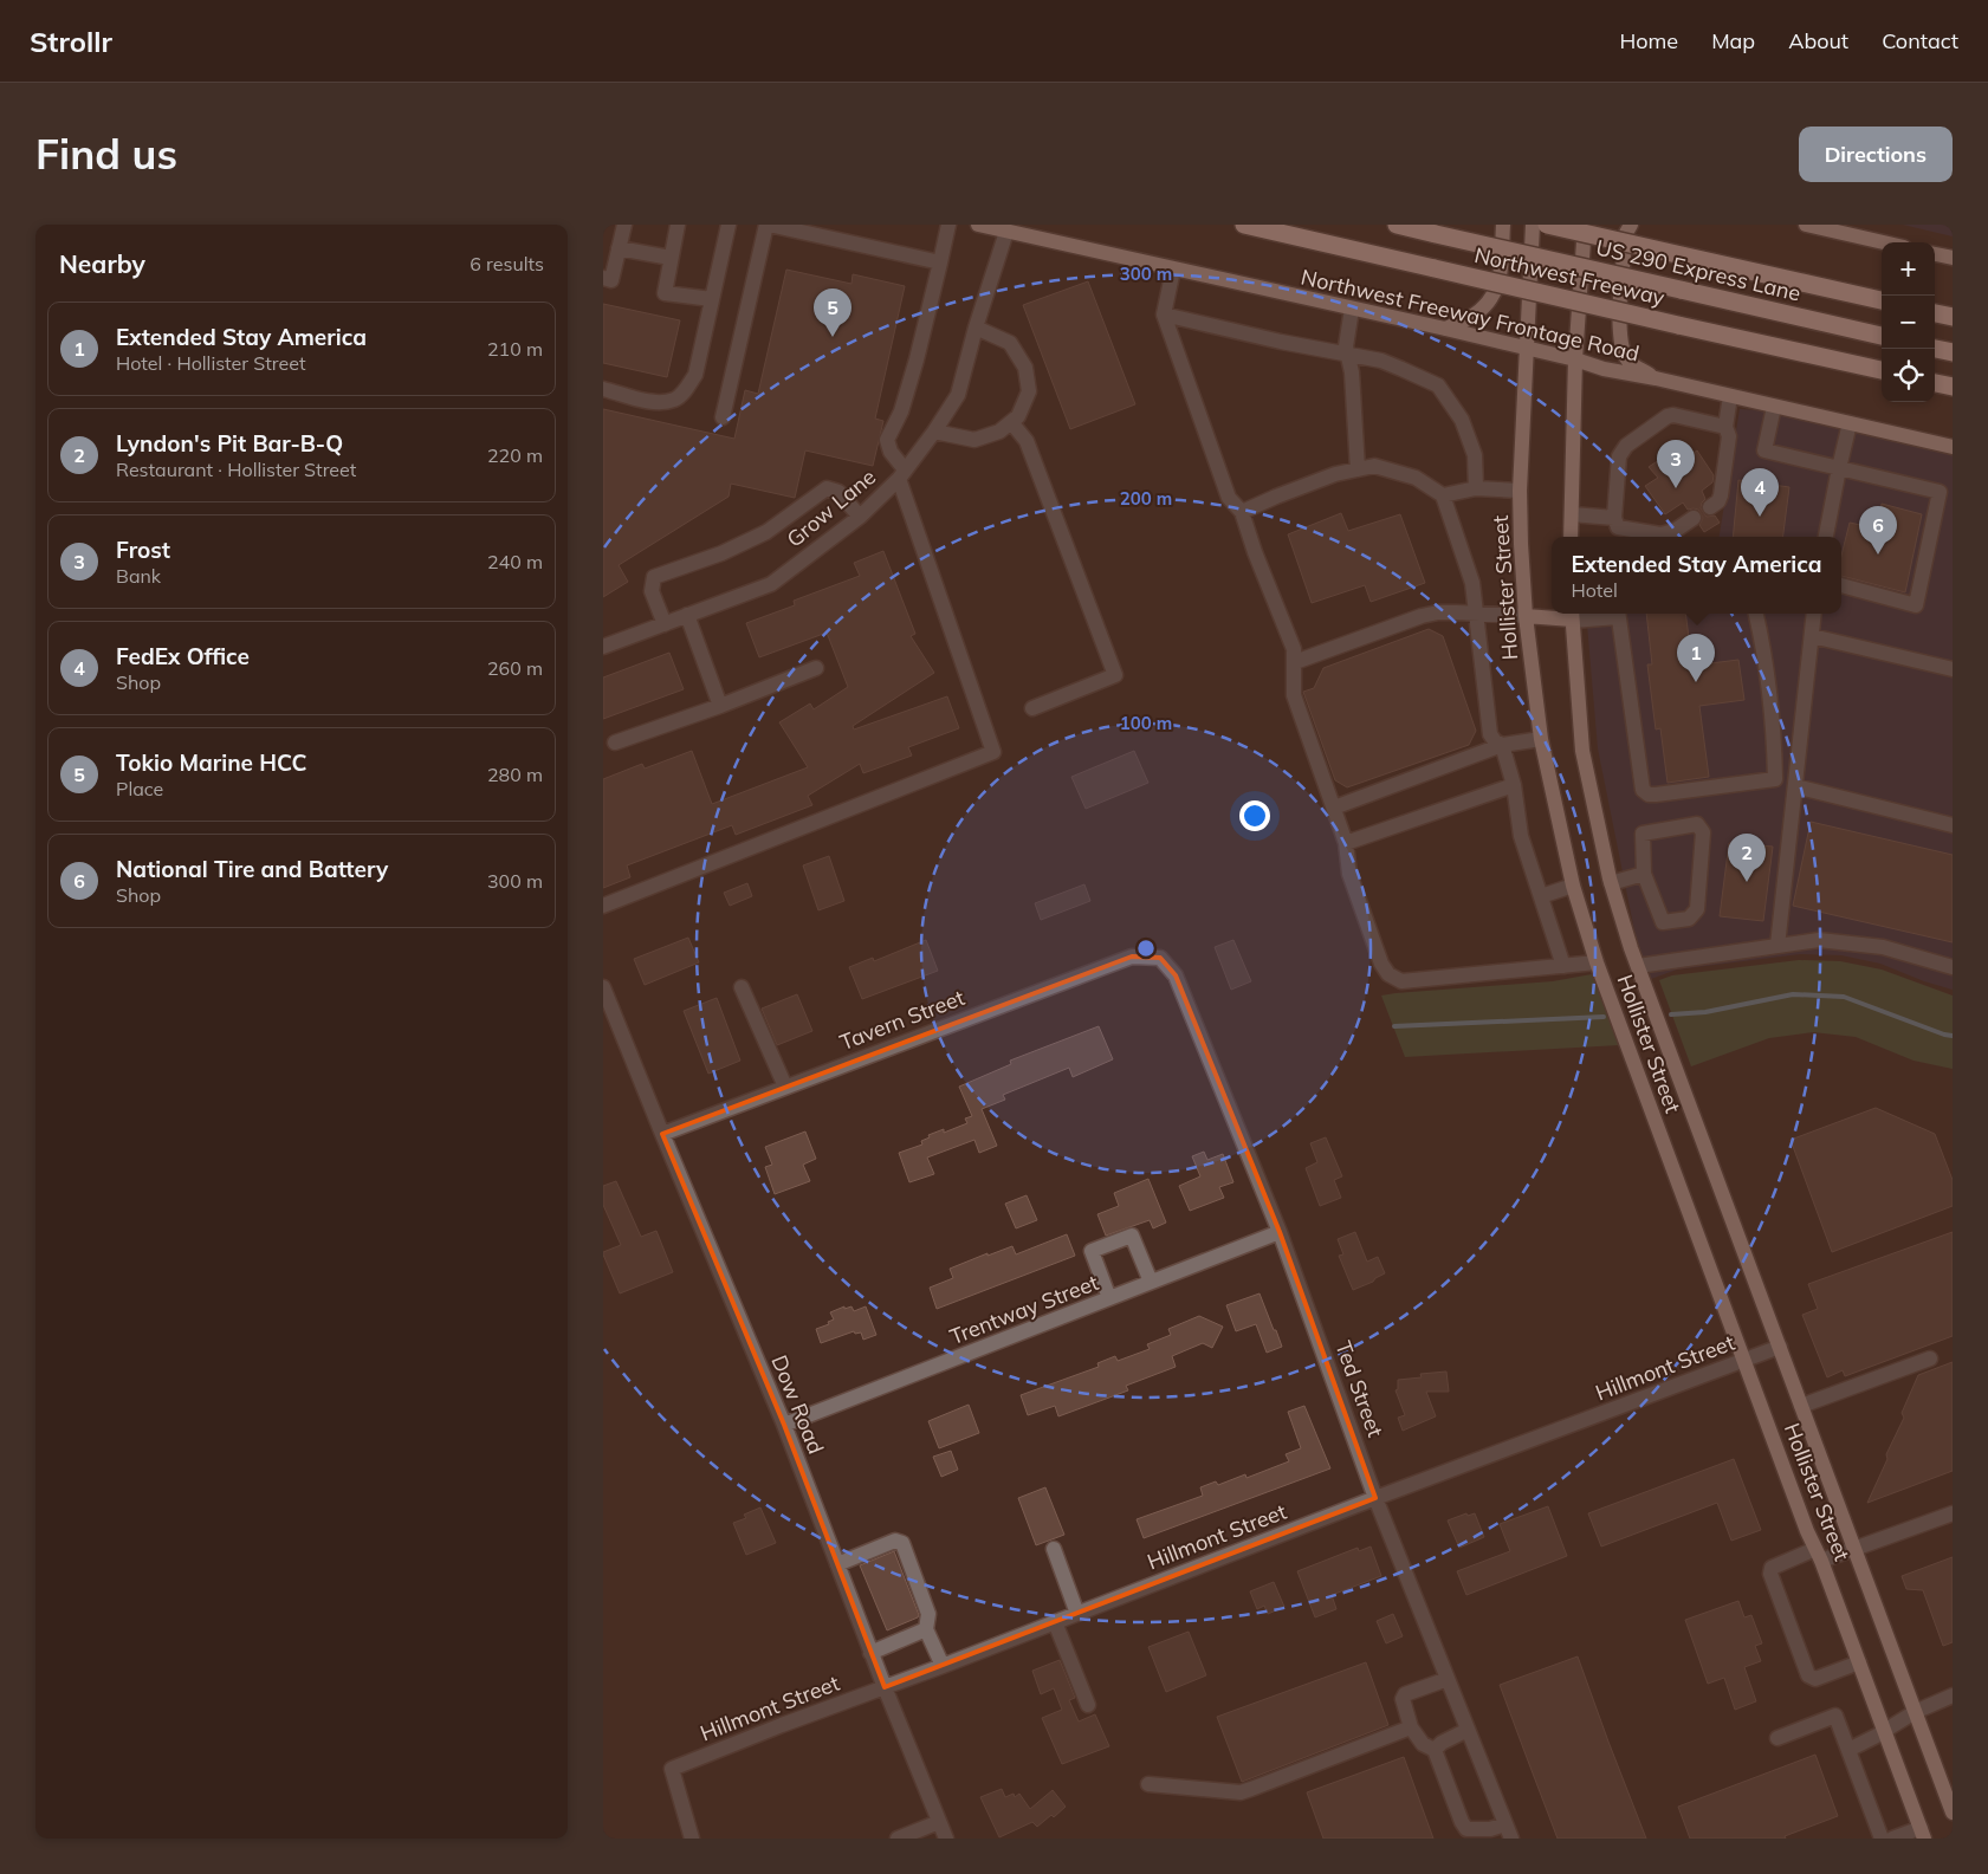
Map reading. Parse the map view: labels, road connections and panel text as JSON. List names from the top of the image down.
{
  "streets": {
    "highway": ["US 290 Express Lane", "Northwest Freeway"],
    "main road": ["Northwest Freeway Frontage Road", "Hollister Street"],
    "street": [
      "Grow Lane",
      "Tavern Street",
      "Trentway Street",
      "Hillmont Street",
      "Ted Street",
      "Dow Road"
    ]
  },
  "crossings": [
    ["Northwest Freeway Frontage Road", "Grow Lane"],
    ["Northwest Freeway Frontage Road", "Hollister Street"],
    ["Hollister Street", "Hillmont Street"],
    ["Tavern Street", "Ted Street"],
    ["Tavern Street", "Dow Road"],
    ["Trentway Street", "Ted Street"],
    ["Trentway Street", "Dow Road"],
    ["Hillmont Street", "Ted Street"],
    ["Hillmont Street", "Dow Road"]
  ],
  "page": {
    "header": "Strollr",
    "nav": [
      "Home",
      "Map",
      "About",
      "Contact"
    ],
    "buttons": "Directions",
    "title": "Find us",
    "heading": ["Nearby", "6 results"],
    "map_buttons": ["+", "−"],
    "pins": [
      "5",
      "3",
      "4",
      "6",
      "1",
      "2"
    ],
    "list": [
      {
        "mark": "1",
        "name": "Extended Stay America",
        "note": "Hotel · Hollister Street",
        "value": "210 m"
      },
      {
        "mark": "2",
        "name": "Lyndon's Pit Bar-B-Q",
        "note": "Restaurant · Hollister Street",
        "value": "220 m"
      },
      {
        "mark": "3",
        "name": "Frost",
        "note": "Bank",
        "value": "240 m"
      },
      {
        "mark": "4",
        "name": "FedEx Office",
        "note": "Shop",
        "value": "260 m"
      },
      {
        "mark": "5",
        "name": "Tokio Marine HCC",
        "note": "Place",
        "value": "280 m"
      },
      {
        "mark": "6",
        "name": "National Tire and Battery",
        "note": "Shop",
        "value": "300 m"
      }
    ],
    "popup": ["Extended Stay America", "Hotel"]
  },
  "rings": ["300 m", "200 m", "100 m"]
}
